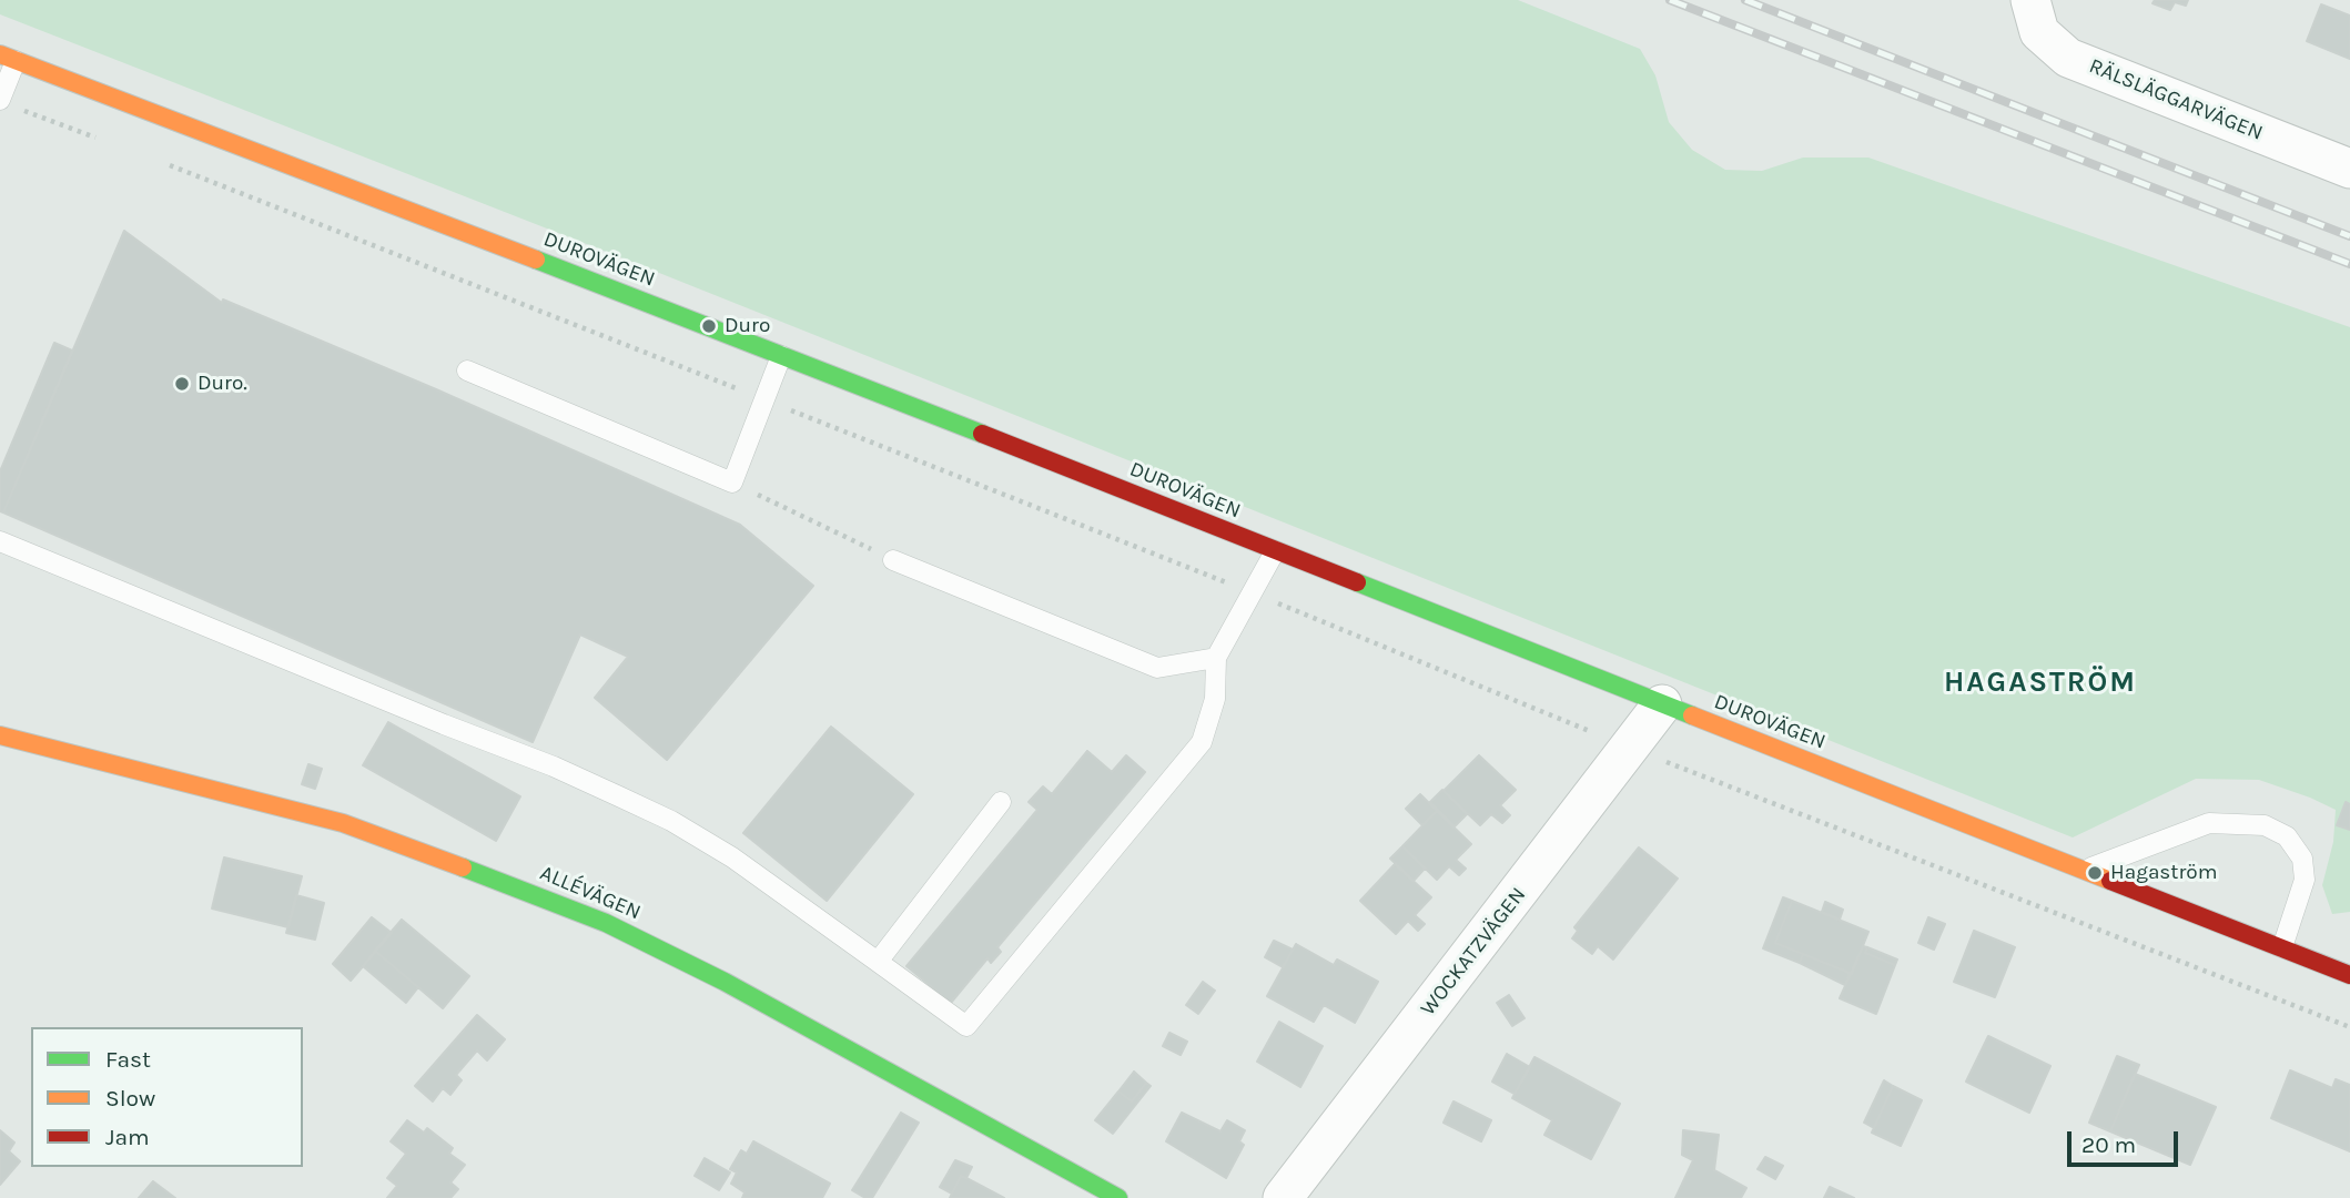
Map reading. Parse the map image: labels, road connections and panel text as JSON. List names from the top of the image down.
{
  "streets": {
    "street": [
      "RÄLSLÄGGARVÄGEN",
      "DUROVÄGEN",
      "ALLÉVÄGEN",
      "WOCKATZVÄGEN"
    ]
  },
  "crossings": [
    ["DUROVÄGEN", "WOCKATZVÄGEN"]
  ],
  "districts": ["HAGASTRÖM"],
  "places": ["Duro", "Duro.", "Hagaström"],
  "legend": ["Fast", "Slow", "Jam"],
  "scale_bar": "20 m"
}
